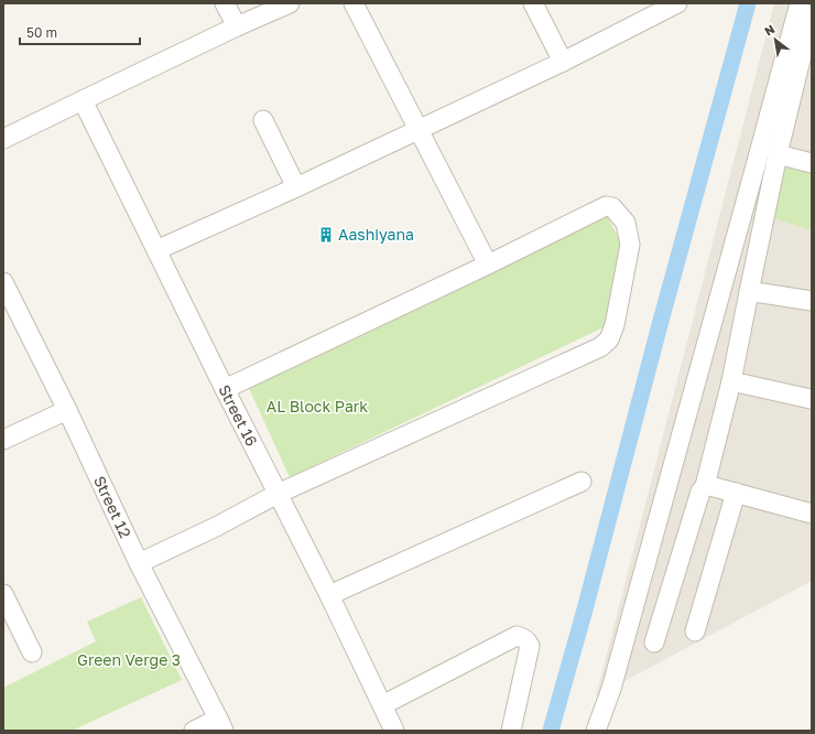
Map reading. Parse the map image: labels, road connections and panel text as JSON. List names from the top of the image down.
{
  "streets": {
    "street": ["Street 16", "Street 12"]
  },
  "parks": ["AL Block Park", "Green Verge 3"],
  "places": {
    "building": ["Aashiyana"]
  },
  "scale_bar": "50 m",
  "north": "top left"
}
